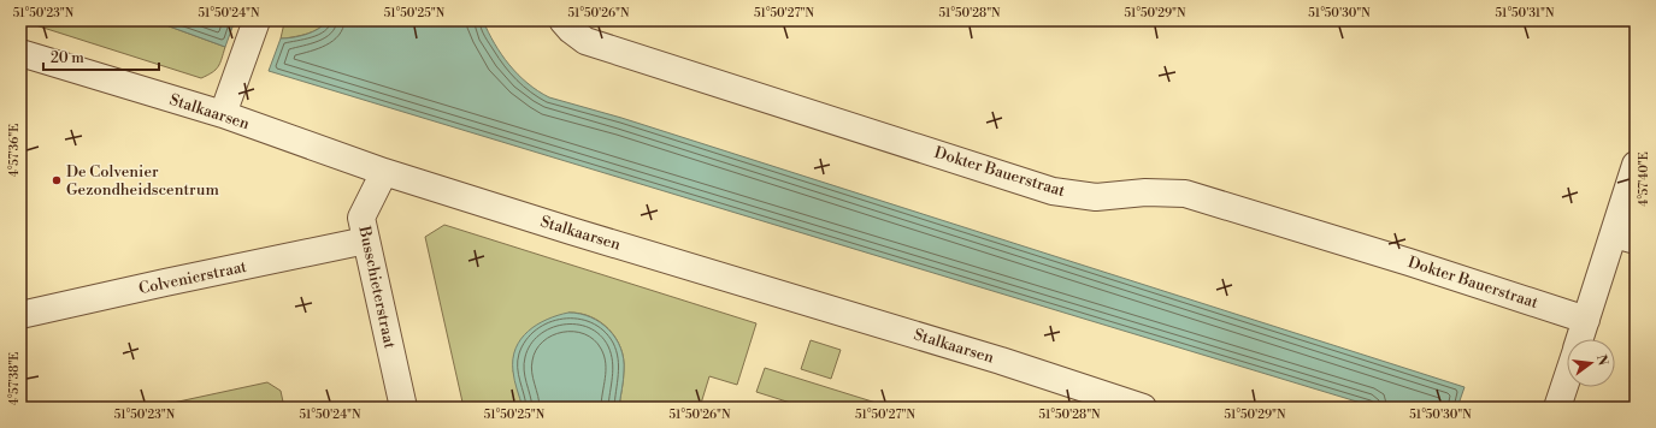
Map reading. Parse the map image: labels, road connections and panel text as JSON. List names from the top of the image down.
{
  "streets": {
    "street": [
      "Stalkaarsen",
      "Dokter Bauerstraat",
      "Colvenierstraat",
      "Busschieterstraat"
    ]
  },
  "crossings": [
    ["Stalkaarsen", "Busschieterstraat"],
    ["Colvenierstraat", "Busschieterstraat"]
  ],
  "places": ["De Colvenier Gezondheidscentrum"],
  "scale_bar": "20 m",
  "north": "right",
  "coordinates": [
    "51°50'23\"N",
    "51°50'24\"N",
    "51°50'25\"N",
    "51°50'26\"N",
    "51°50'27\"N",
    "51°50'28\"N",
    "51°50'29\"N",
    "51°50'30\"N",
    "51°50'31\"N",
    "4°57'36\"E",
    "4°57'40\"E",
    "4°57'38\"E"
  ]
}
